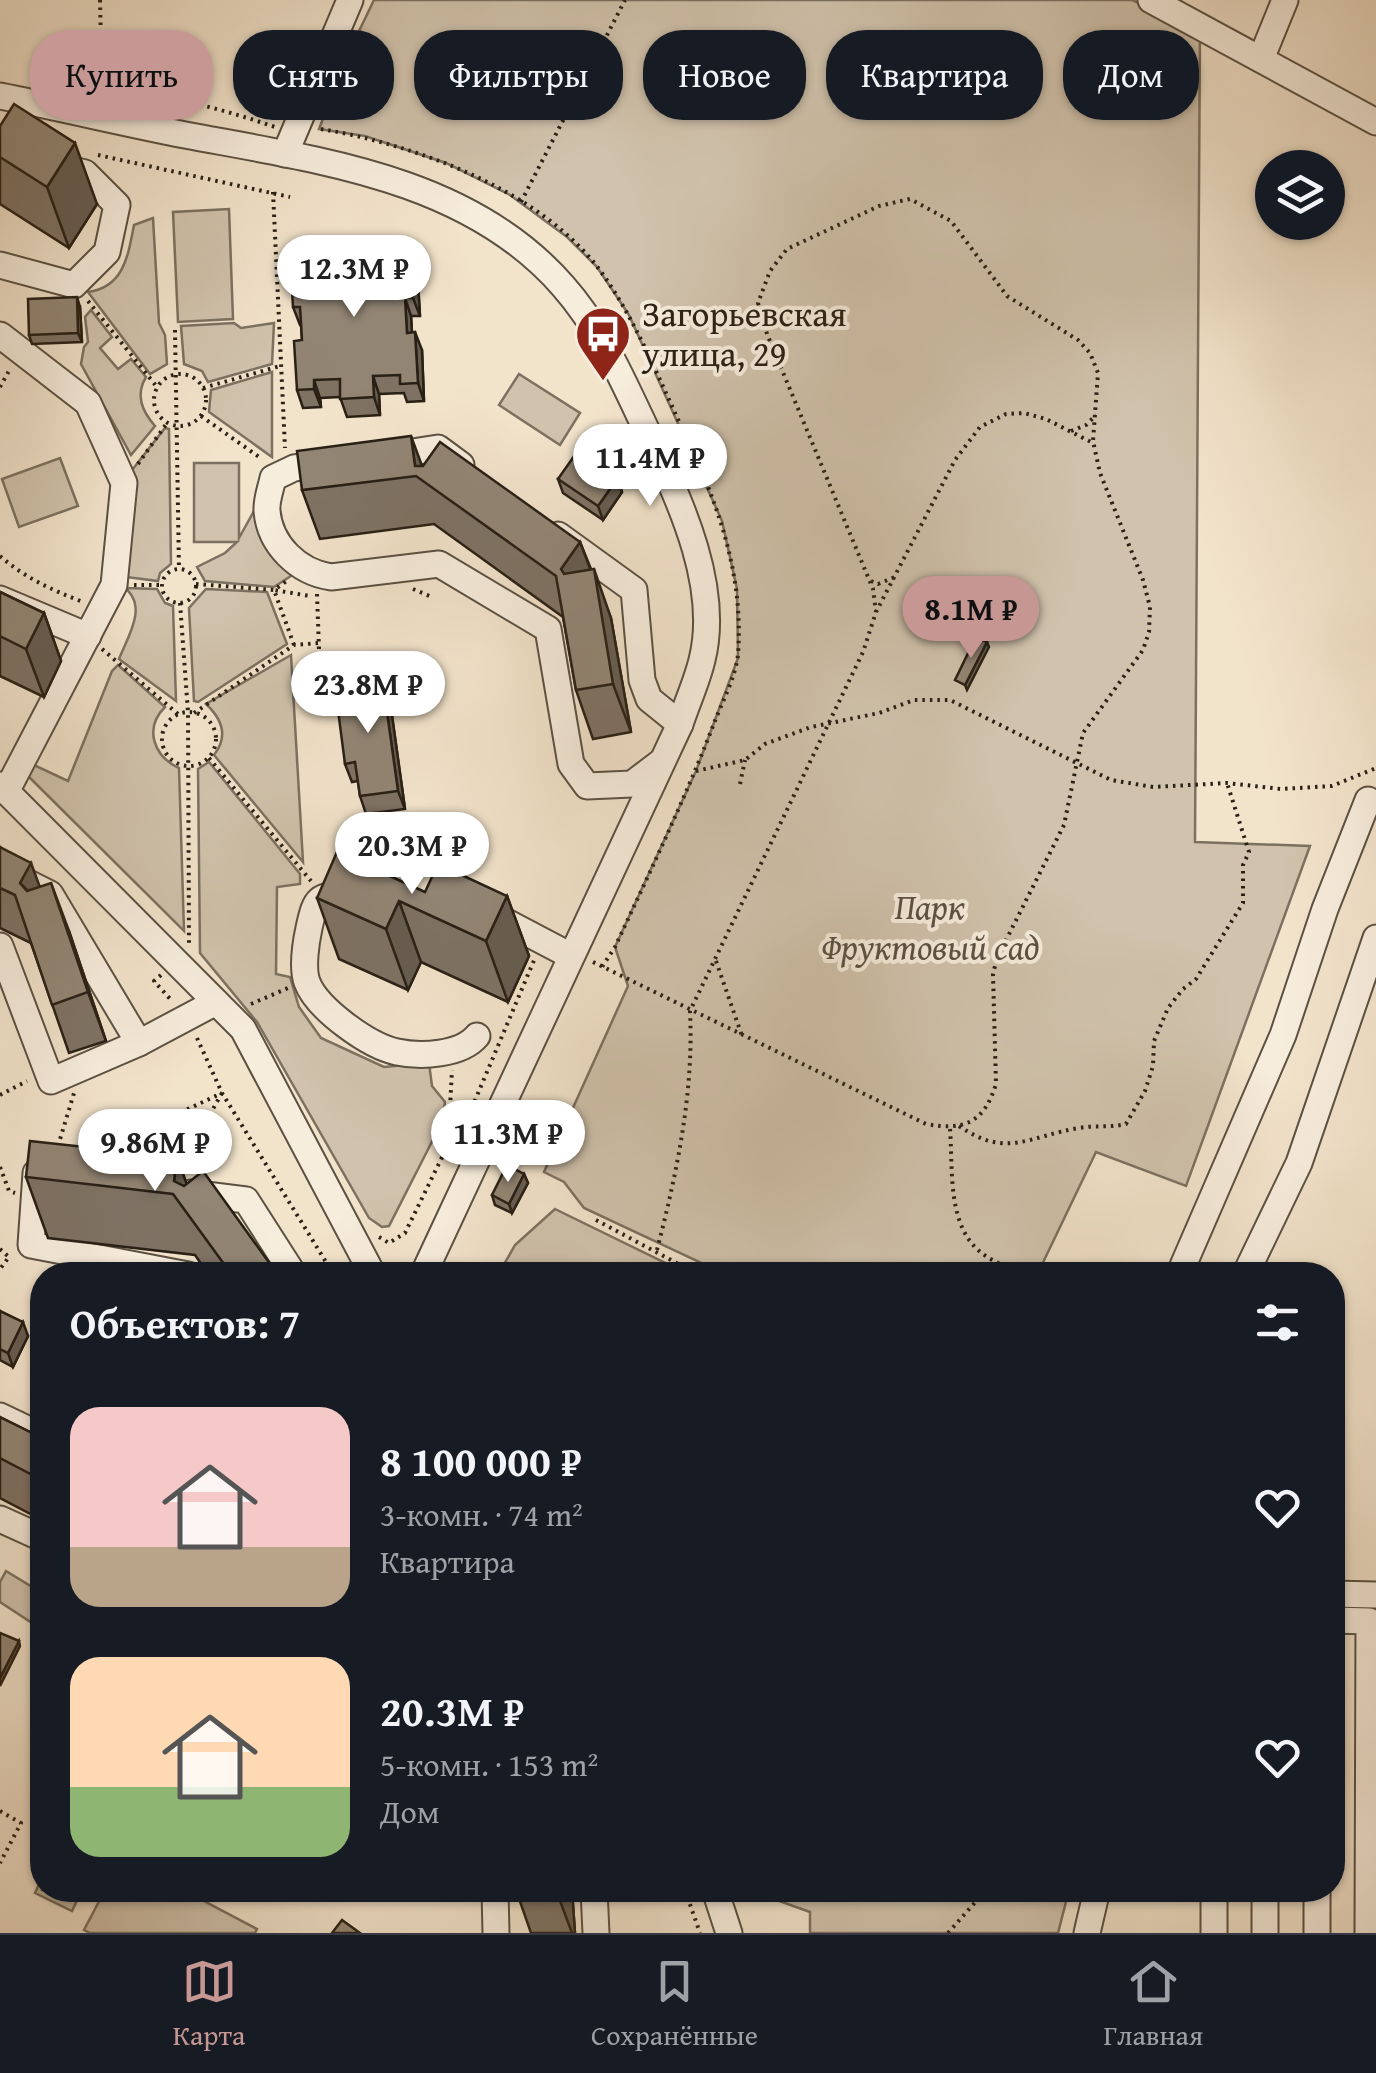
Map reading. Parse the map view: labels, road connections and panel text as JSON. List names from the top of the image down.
{
  "parks": ["Парк Фруктовый сад"],
  "places": {
    "bus stop": ["Загорьевская улица, 29"]
  },
  "page": {
    "chip": [
      "Купить",
      "Снять",
      "Фильтры",
      "Новое",
      "Квартира",
      "Дом"
    ],
    "price": [
      "12.3M ₽",
      "11.4M ₽",
      "8.1M ₽",
      "23.8M ₽",
      "20.3M ₽",
      "11.3M ₽",
      "9.86M ₽"
    ],
    "heading": "Объектов: 7",
    "list": [
      {
        "name": "8 100 000 ₽",
        "note": "3-комн. · 74 m² · Квартира"
      },
      {
        "name": "20.3M ₽",
        "note": "5-комн. · 153 m² · Дом"
      }
    ],
    "tabs": ["Карта", "Сохранённые", "Главная"]
  }
}
